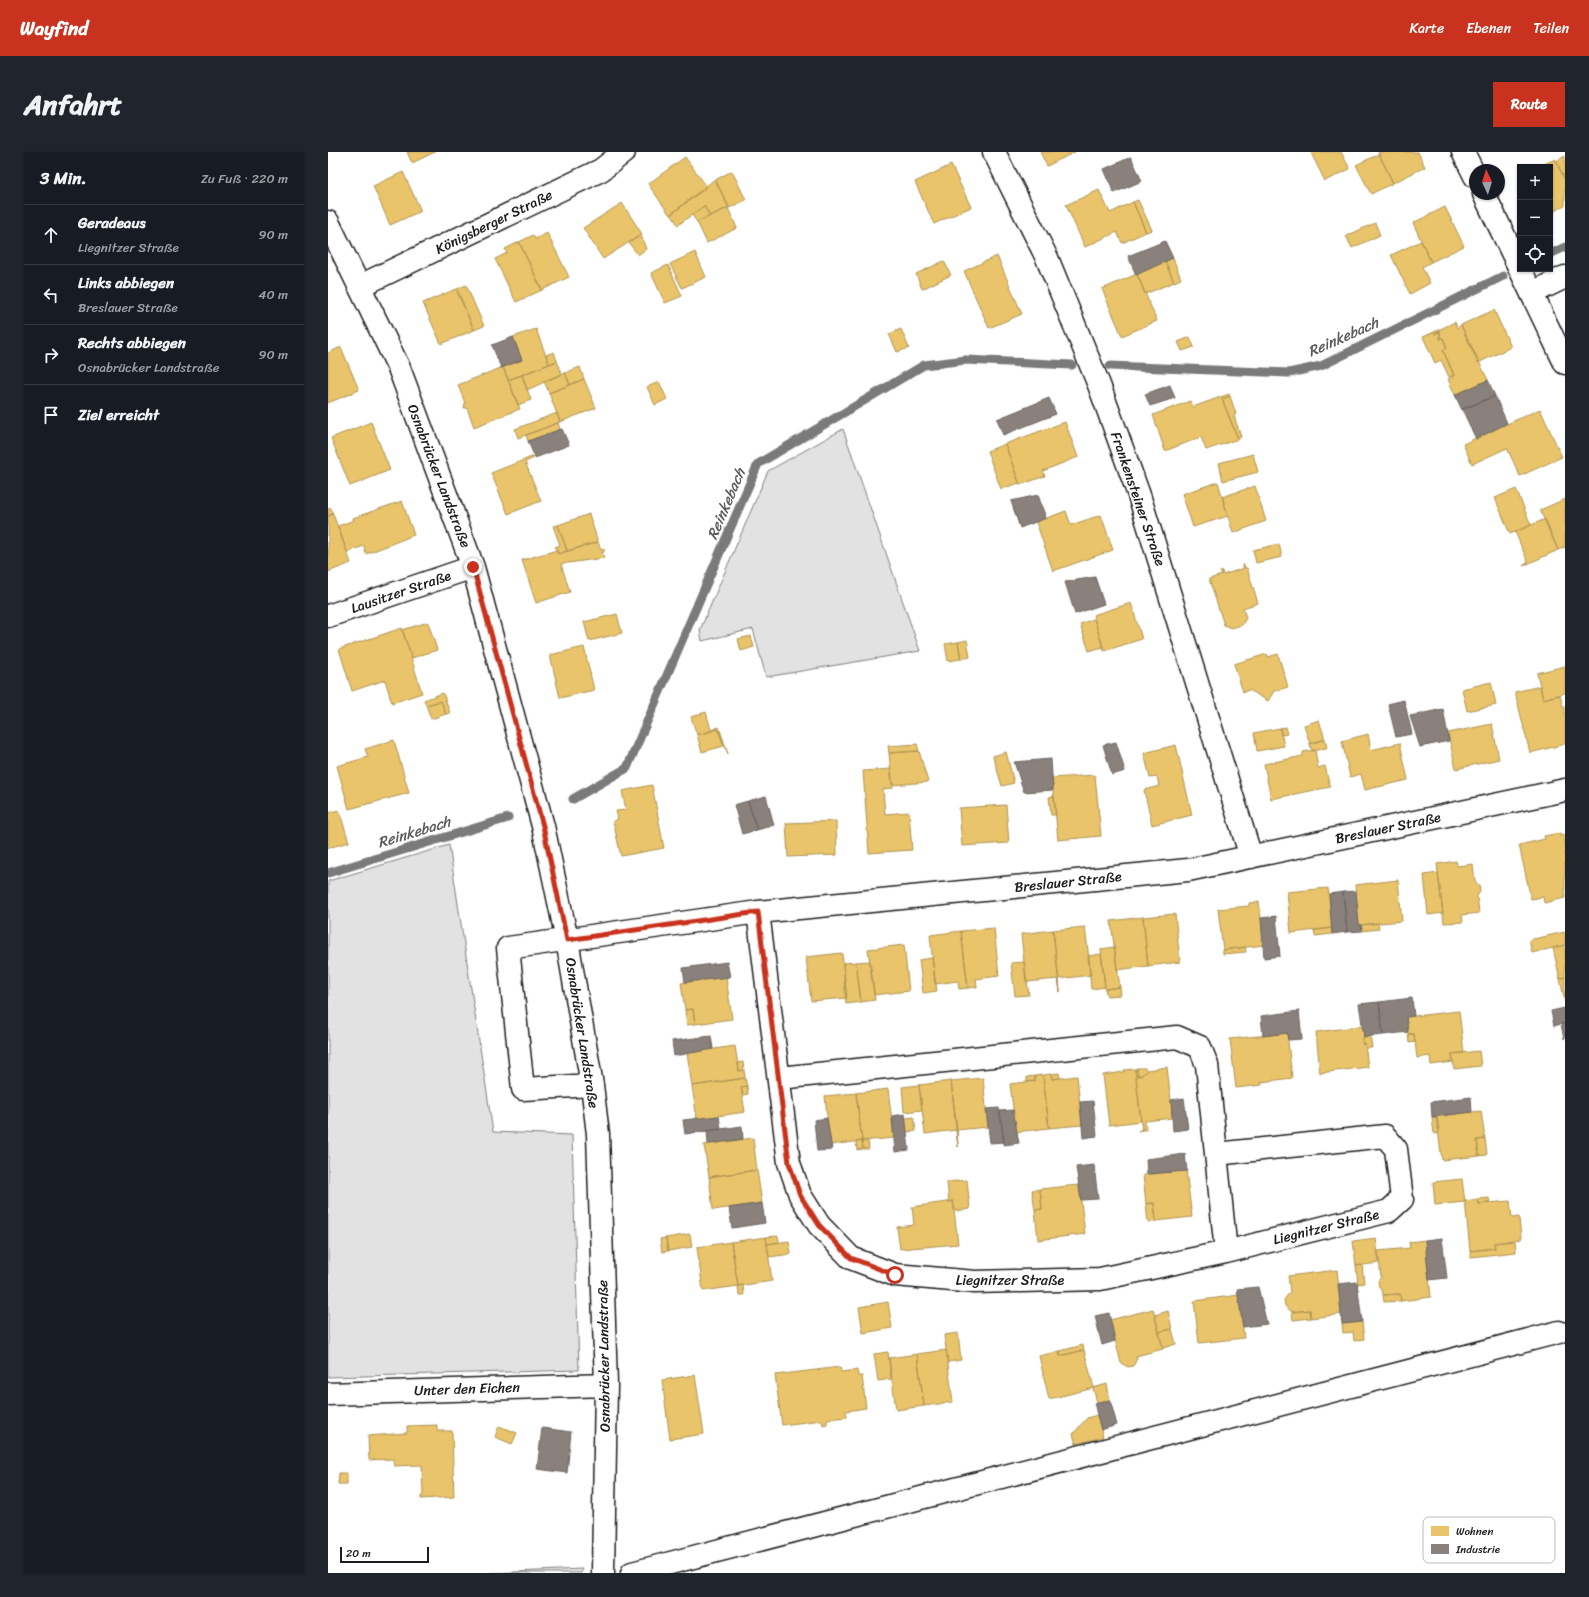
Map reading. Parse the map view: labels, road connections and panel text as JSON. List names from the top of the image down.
{
  "streets": {
    "street": [
      "Königsberger Straße",
      "Osnabrücker Landstraße",
      "Frankensteiner Straße",
      "Lausitzer Straße",
      "Breslauer Straße",
      "Liegnitzer Straße",
      "Unter den Eichen"
    ]
  },
  "crossings": [
    ["Königsberger Straße", "Osnabrücker Landstraße"],
    ["Osnabrücker Landstraße", "Lausitzer Straße"],
    ["Osnabrücker Landstraße", "Breslauer Straße"],
    ["Osnabrücker Landstraße", "Unter den Eichen"],
    ["Frankensteiner Straße", "Breslauer Straße"],
    ["Breslauer Straße", "Liegnitzer Straße"]
  ],
  "water": ["Reinkebach"],
  "legend": ["Wohnen", "Industrie"],
  "scale_bar": "20 m",
  "north": "top",
  "page": {
    "header": "Wayfind",
    "nav": ["Karte", "Ebenen", "Teilen"],
    "title": "Anfahrt",
    "buttons": "Route",
    "heading": ["3 Min.", "Zu Fuß · 220 m"],
    "map_buttons": ["+", "−"],
    "list": [
      ["Geradeaus", "Liegnitzer Straße", "90 m"],
      ["Links abbiegen", "Breslauer Straße", "40 m"],
      ["Rechts abbiegen", "Osnabrücker Landstraße", "90 m"],
      "Ziel erreicht"
    ],
    "scale": "20 m"
  }
}
